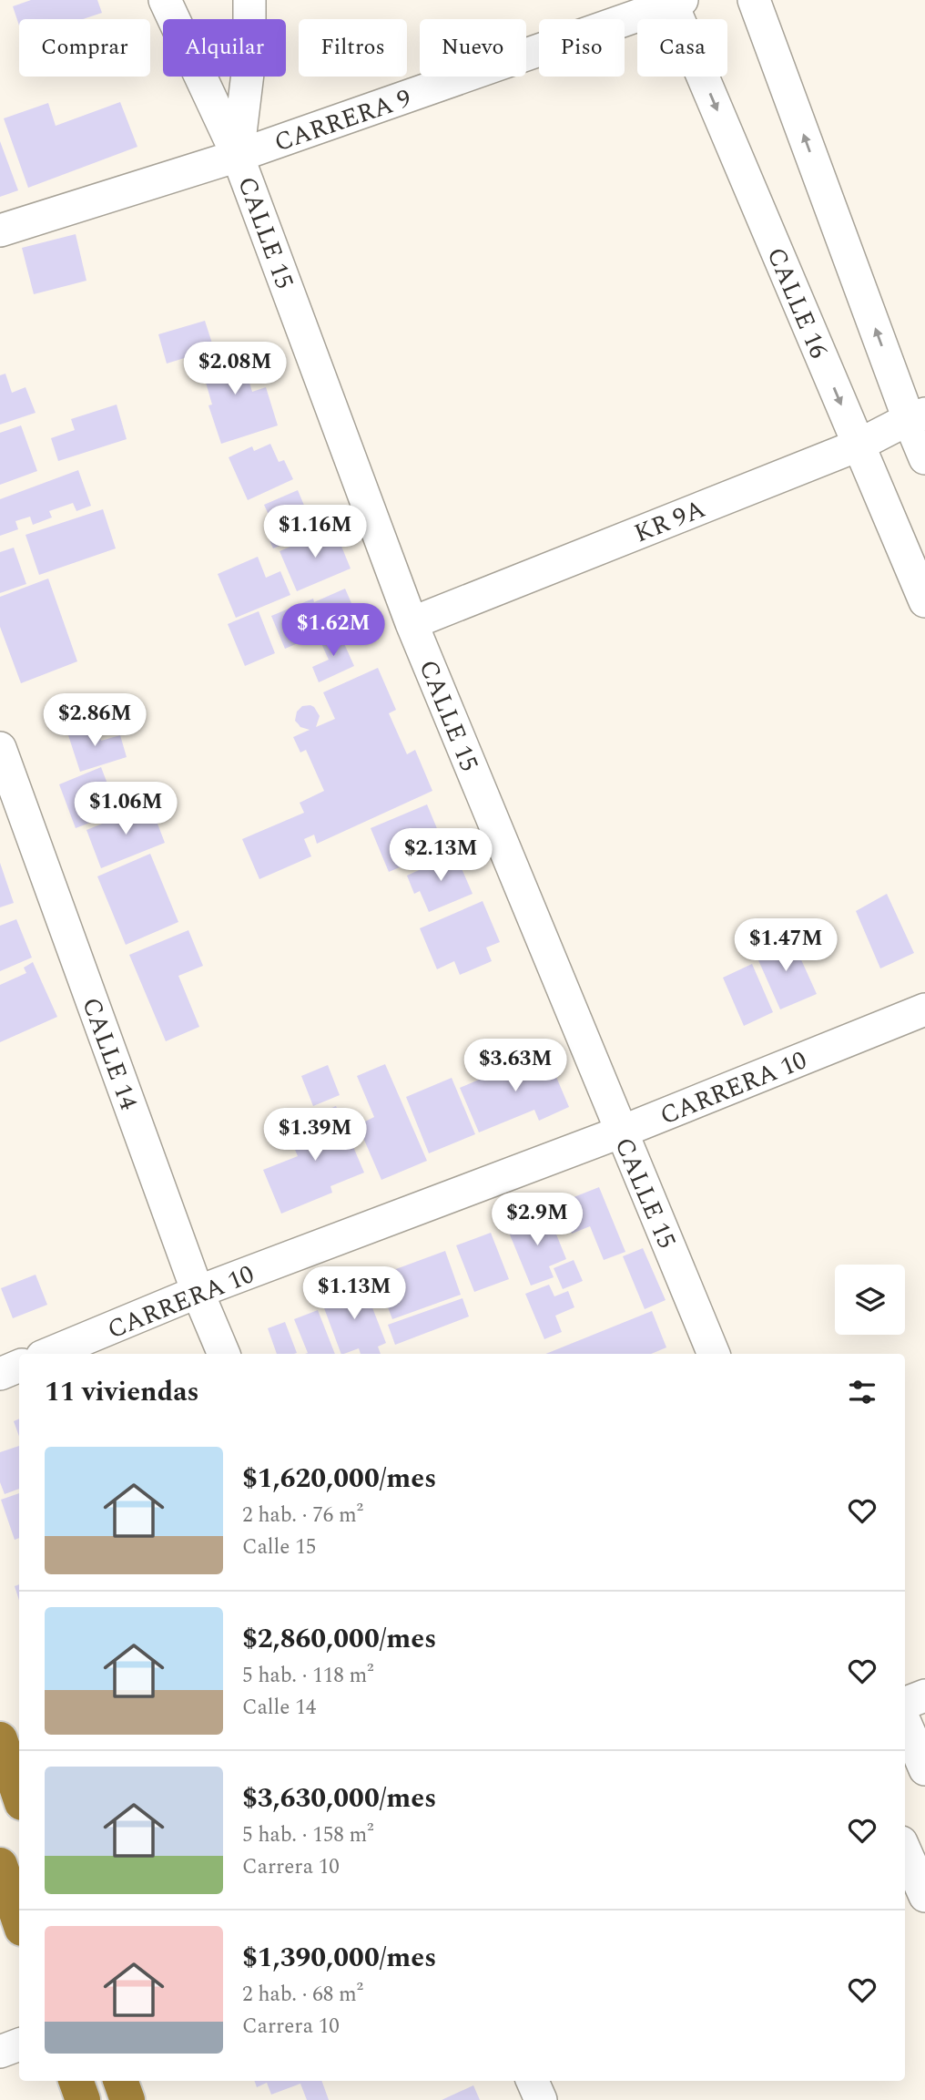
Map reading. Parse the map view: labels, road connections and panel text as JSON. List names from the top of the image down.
{
  "streets": {
    "street": [
      "CARRERA 9",
      "CALLE 15",
      "CALLE 16",
      "KR 9A",
      "CALLE 14",
      "CARRERA 10"
    ]
  },
  "crossings": [
    ["CARRERA 9", "CALLE 15"],
    ["CARRERA 9", "CALLE 16"],
    ["CALLE 15", "KR 9A"],
    ["CALLE 15", "CARRERA 10"],
    ["CALLE 16", "KR 9A"],
    ["CALLE 14", "CARRERA 10"]
  ],
  "page": {
    "chip": [
      "Comprar",
      "Alquilar",
      "Filtros",
      "Nuevo",
      "Piso",
      "Casa"
    ],
    "price": [
      "$2.08M",
      "$1.16M",
      "$1.62M",
      "$2.86M",
      "$1.06M",
      "$2.13M",
      "$1.47M",
      "$3.63M",
      "$1.39M",
      "$2.9M",
      "$1.13M"
    ],
    "heading": "11 viviendas",
    "list": [
      {
        "name": "$1,620,000/mes",
        "note": "2 hab. · 76 m² · Calle 15"
      },
      {
        "name": "$2,860,000/mes",
        "note": "5 hab. · 118 m² · Calle 14"
      },
      {
        "name": "$3,630,000/mes",
        "note": "5 hab. · 158 m² · Carrera 10"
      },
      {
        "name": "$1,390,000/mes",
        "note": "2 hab. · 68 m² · Carrera 10"
      }
    ]
  }
}
